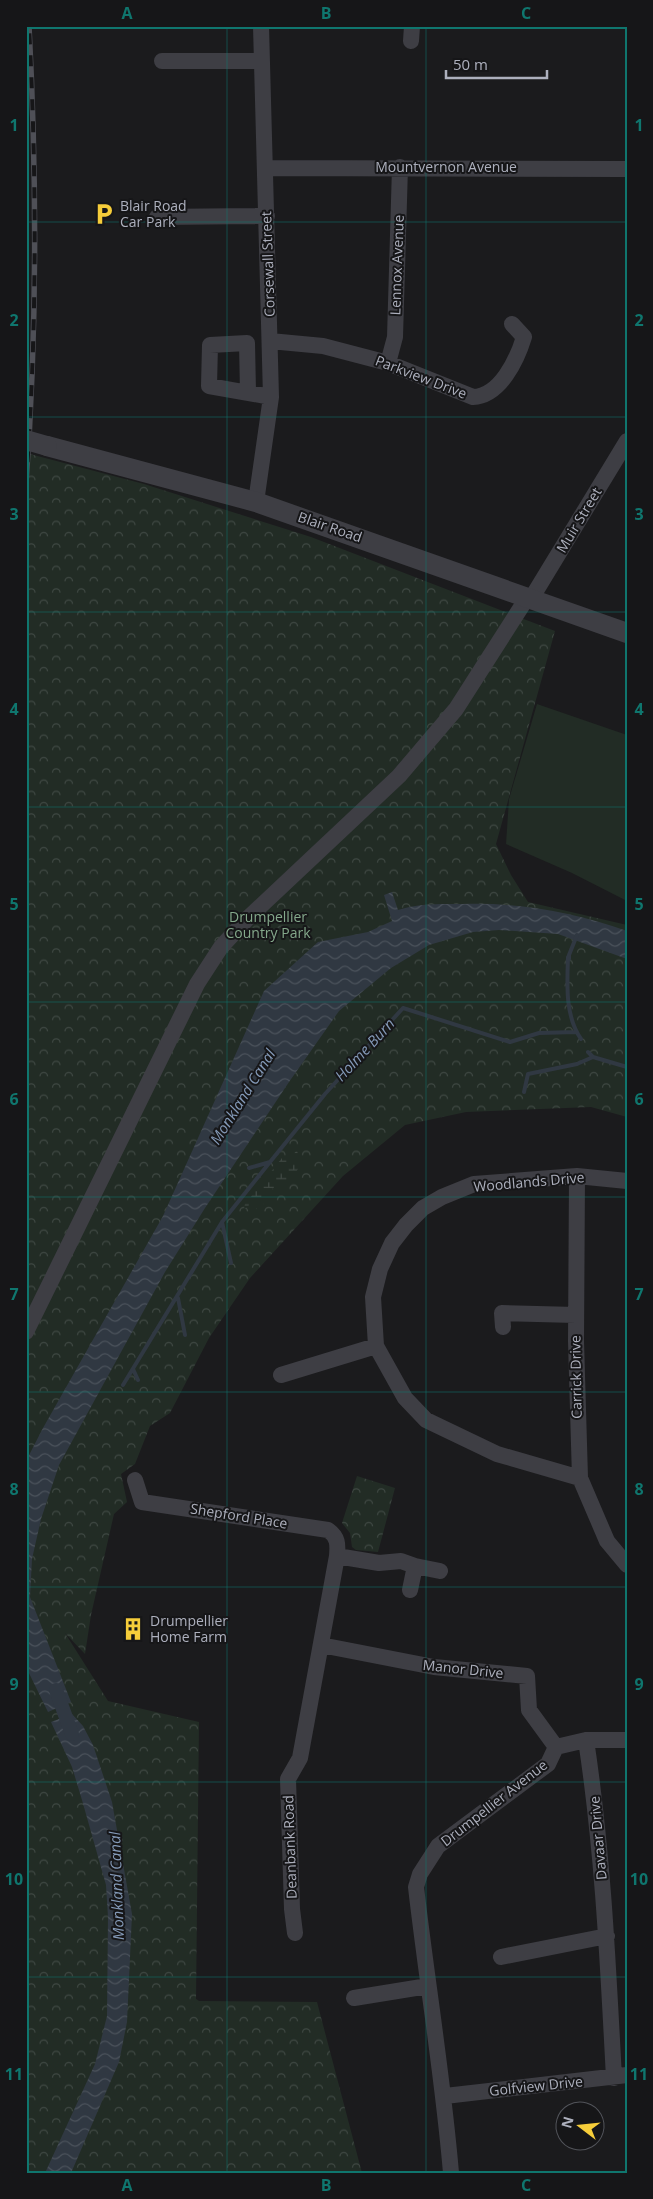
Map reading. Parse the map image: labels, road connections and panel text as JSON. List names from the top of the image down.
{
  "streets": {
    "street": [
      "Mountvernon Avenue",
      "Corsewall Street",
      "Lennox Avenue",
      "Parkview Drive",
      "Muir Street",
      "Blair Road",
      "Woodlands Drive",
      "Carrick Drive",
      "Shepford Place",
      "Manor Drive",
      "Drumpellier Avenue",
      "Davaar Drive",
      "Deanbank Road",
      "Golfview Drive"
    ]
  },
  "crossings": [
    ["Mountvernon Avenue", "Corsewall Street"],
    ["Mountvernon Avenue", "Lennox Avenue"],
    ["Corsewall Street", "Parkview Drive"],
    ["Corsewall Street", "Blair Road"],
    ["Lennox Avenue", "Parkview Drive"],
    ["Muir Street", "Blair Road"],
    ["Woodlands Drive", "Carrick Drive"],
    ["Shepford Place", "Manor Drive"],
    ["Shepford Place", "Deanbank Road"],
    ["Manor Drive", "Drumpellier Avenue"],
    ["Manor Drive", "Deanbank Road"],
    ["Drumpellier Avenue", "Davaar Drive"],
    ["Drumpellier Avenue", "Golfview Drive"],
    ["Davaar Drive", "Golfview Drive"]
  ],
  "water": ["Holme Burn", "Monkland Canal"],
  "parks": ["Drumpellier Country Park"],
  "places": {
    "parking": ["Blair Road Car Park"],
    "building": ["Drumpellier Home Farm"]
  },
  "scale_bar": "50 m",
  "north": "left",
  "grid": {
    "columns": ["A", "B", "C"],
    "rows": [
      "1",
      "2",
      "3",
      "4",
      "5",
      "6",
      "7",
      "8",
      "9",
      "10",
      "11"
    ]
  }
}
